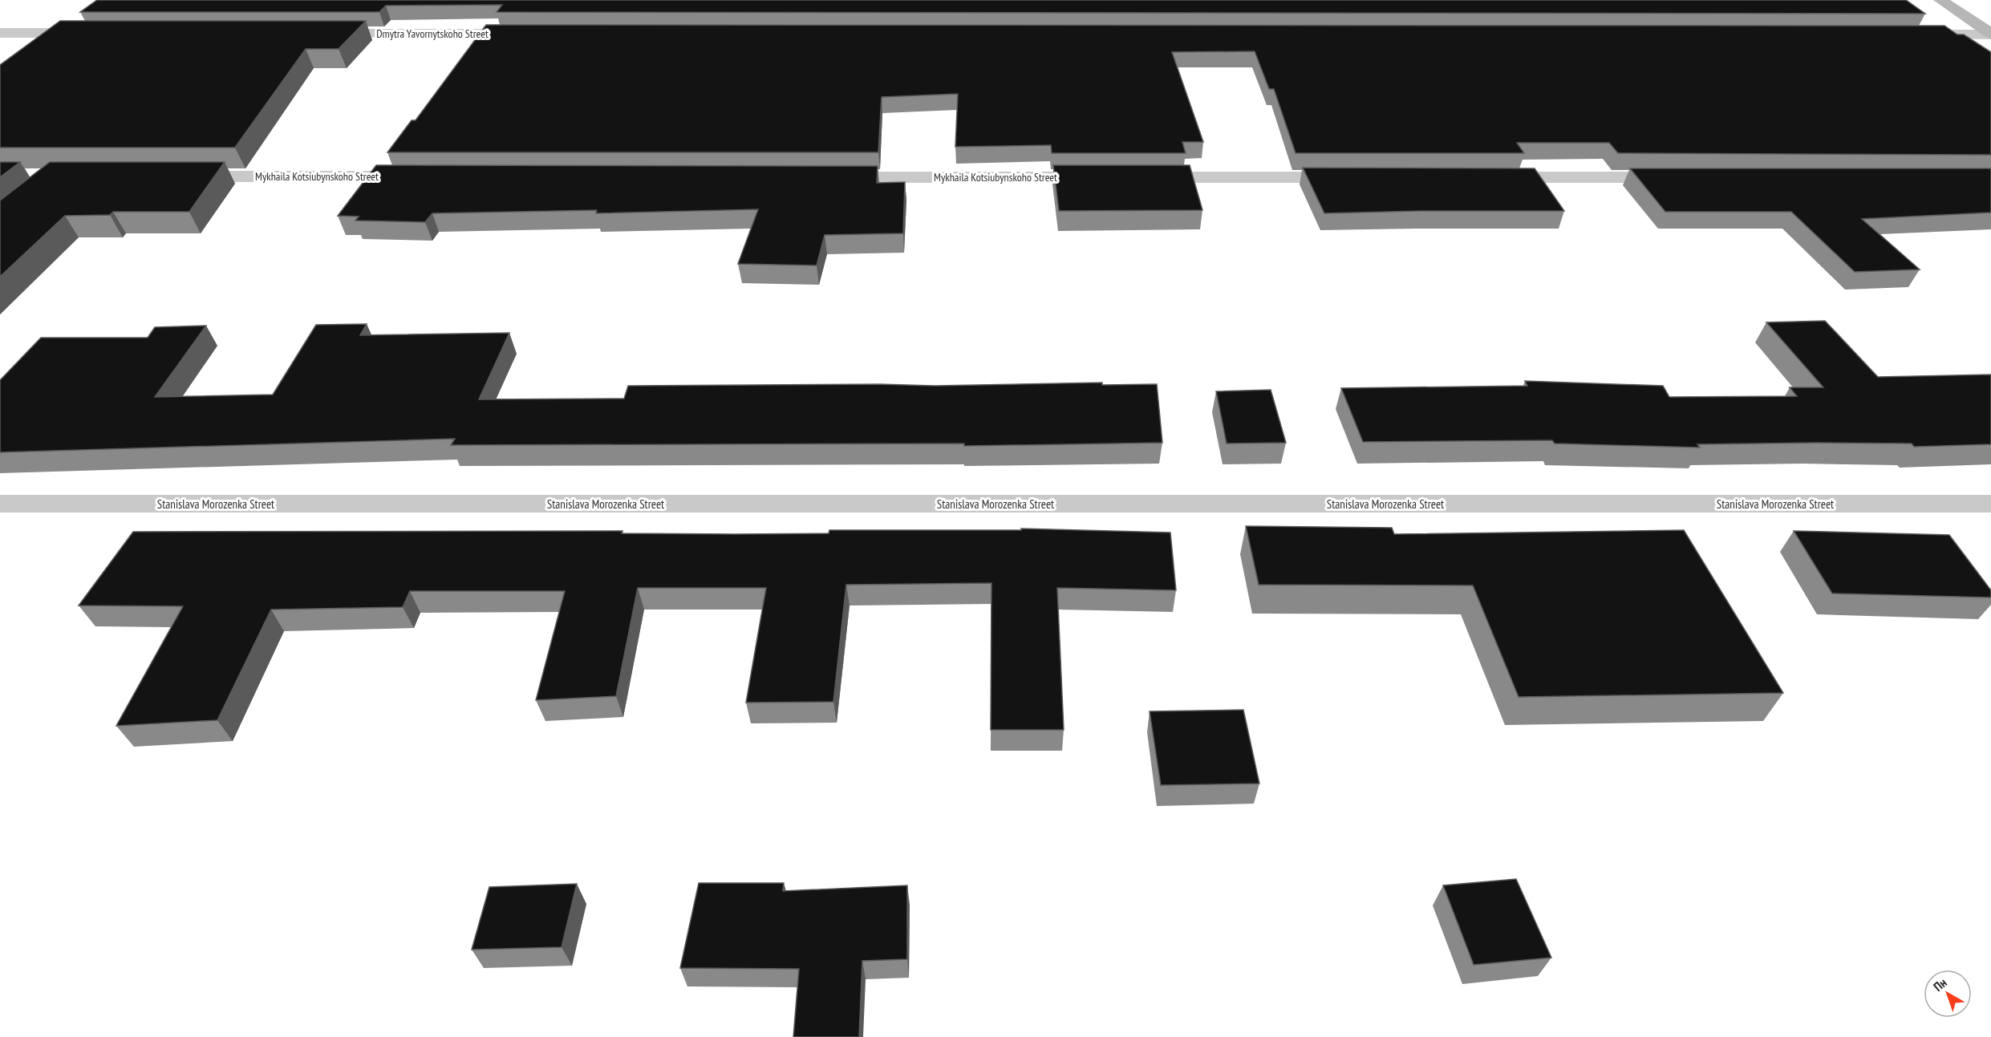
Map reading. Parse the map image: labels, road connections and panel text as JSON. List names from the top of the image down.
{
  "streets": {
    "street": ["Dmytra Yavornytskoho Street", "Mykhaila Kotsiubynskoho Street", "Stanislava Morozenka Street"]
  },
  "north": "top left"
}
